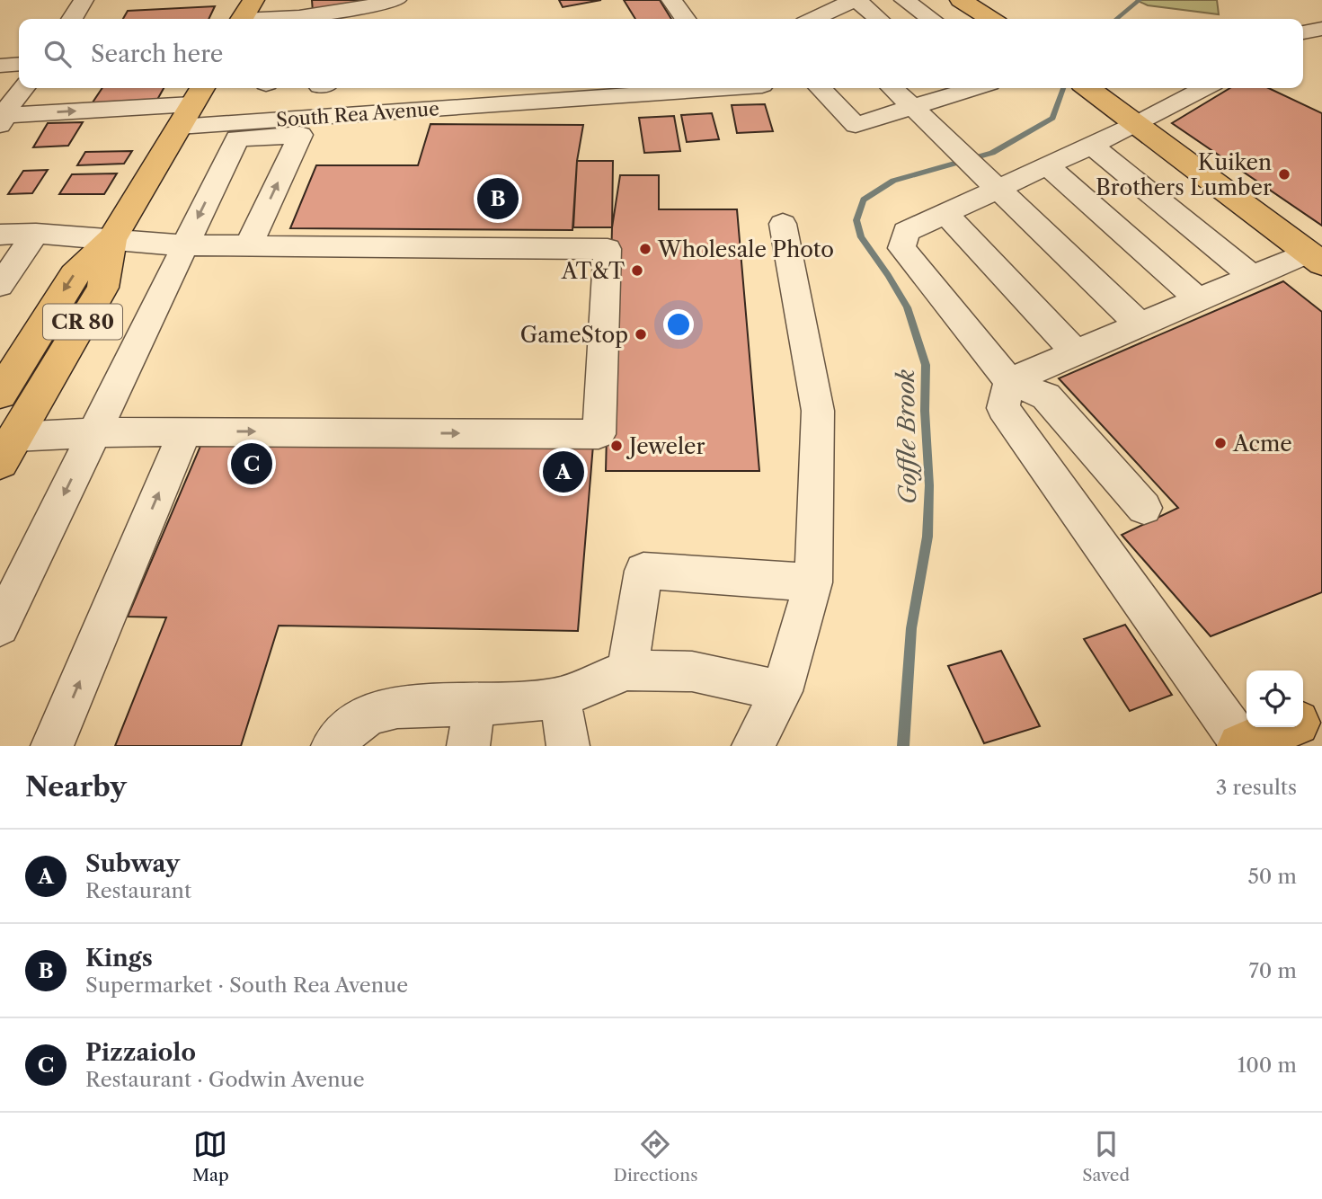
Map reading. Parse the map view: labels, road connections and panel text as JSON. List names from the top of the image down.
{
  "streets": {
    "main road": ["CR 80"],
    "street": ["South Rea Avenue"]
  },
  "crossings": [
    ["South Rea Avenue", "CR 80"]
  ],
  "water": ["Goffle Brook"],
  "places": [
    "Kuiken Brothers Lumber",
    "Wholesale Photo",
    "AT&T",
    "GameStop",
    "Acme",
    "Jeweler"
  ],
  "page": {
    "search": "Search here",
    "pins": ["B", "C", "A"],
    "heading": ["Nearby", "3 results"],
    "list": [
      {
        "mark": "A",
        "name": "Subway",
        "note": "Restaurant",
        "value": "50 m"
      },
      {
        "mark": "B",
        "name": "Kings",
        "note": "Supermarket · South Rea Avenue",
        "value": "70 m"
      },
      {
        "mark": "C",
        "name": "Pizzaiolo",
        "note": "Restaurant · Godwin Avenue",
        "value": "100 m"
      }
    ],
    "nav": ["Map", "Directions", "Saved"]
  }
}
